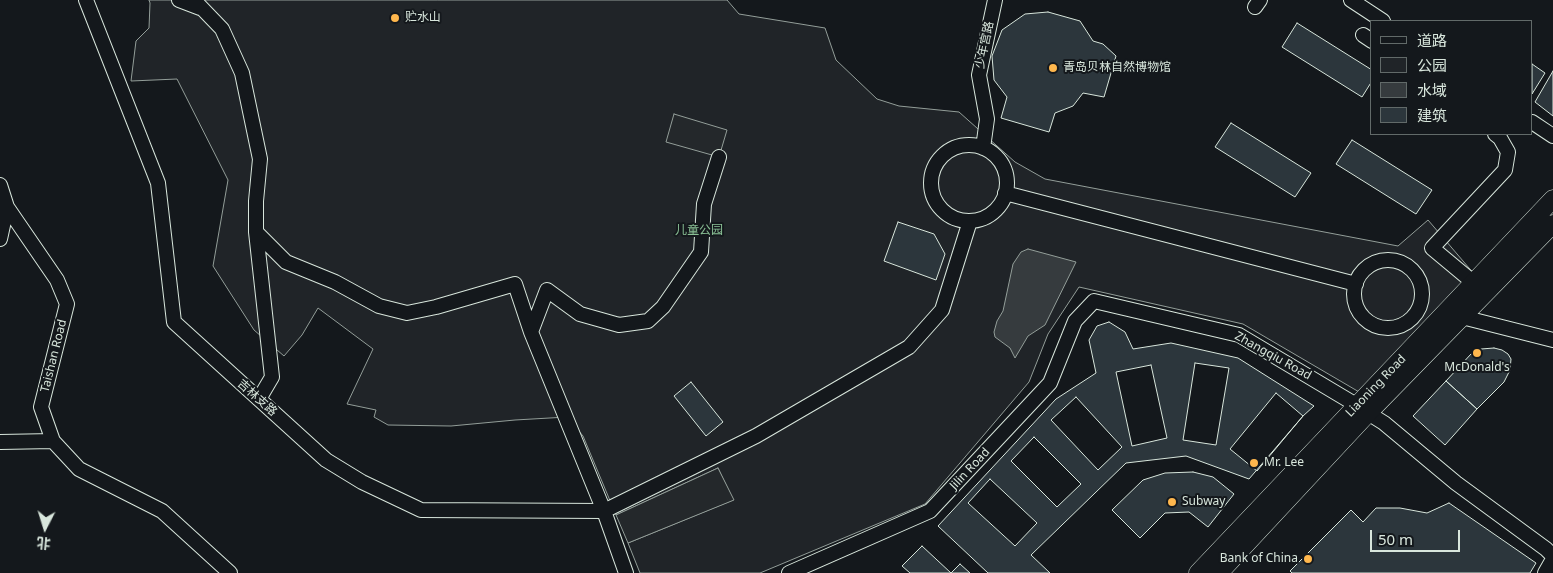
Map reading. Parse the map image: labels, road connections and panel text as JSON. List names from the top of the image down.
{
  "streets": {
    "main road": ["Liaoning Road"],
    "street": [
      "少年宫路",
      "Taishan Road",
      "Zhangqiu Road",
      "吉林支路",
      "Jilin Road"
    ]
  },
  "crossings": [
    ["Zhangqiu Road", "Liaoning Road"],
    ["Zhangqiu Road", "Jilin Road"]
  ],
  "parks": ["儿童公园"],
  "places": [
    "贮水山",
    "青岛贝林自然博物馆",
    "McDonald's",
    "Mr. Lee",
    "Subway",
    "Bank of China"
  ],
  "legend": [
    "道路",
    "公园",
    "水域",
    "建筑"
  ],
  "scale_bar": "50 m",
  "north": "bottom"
}
